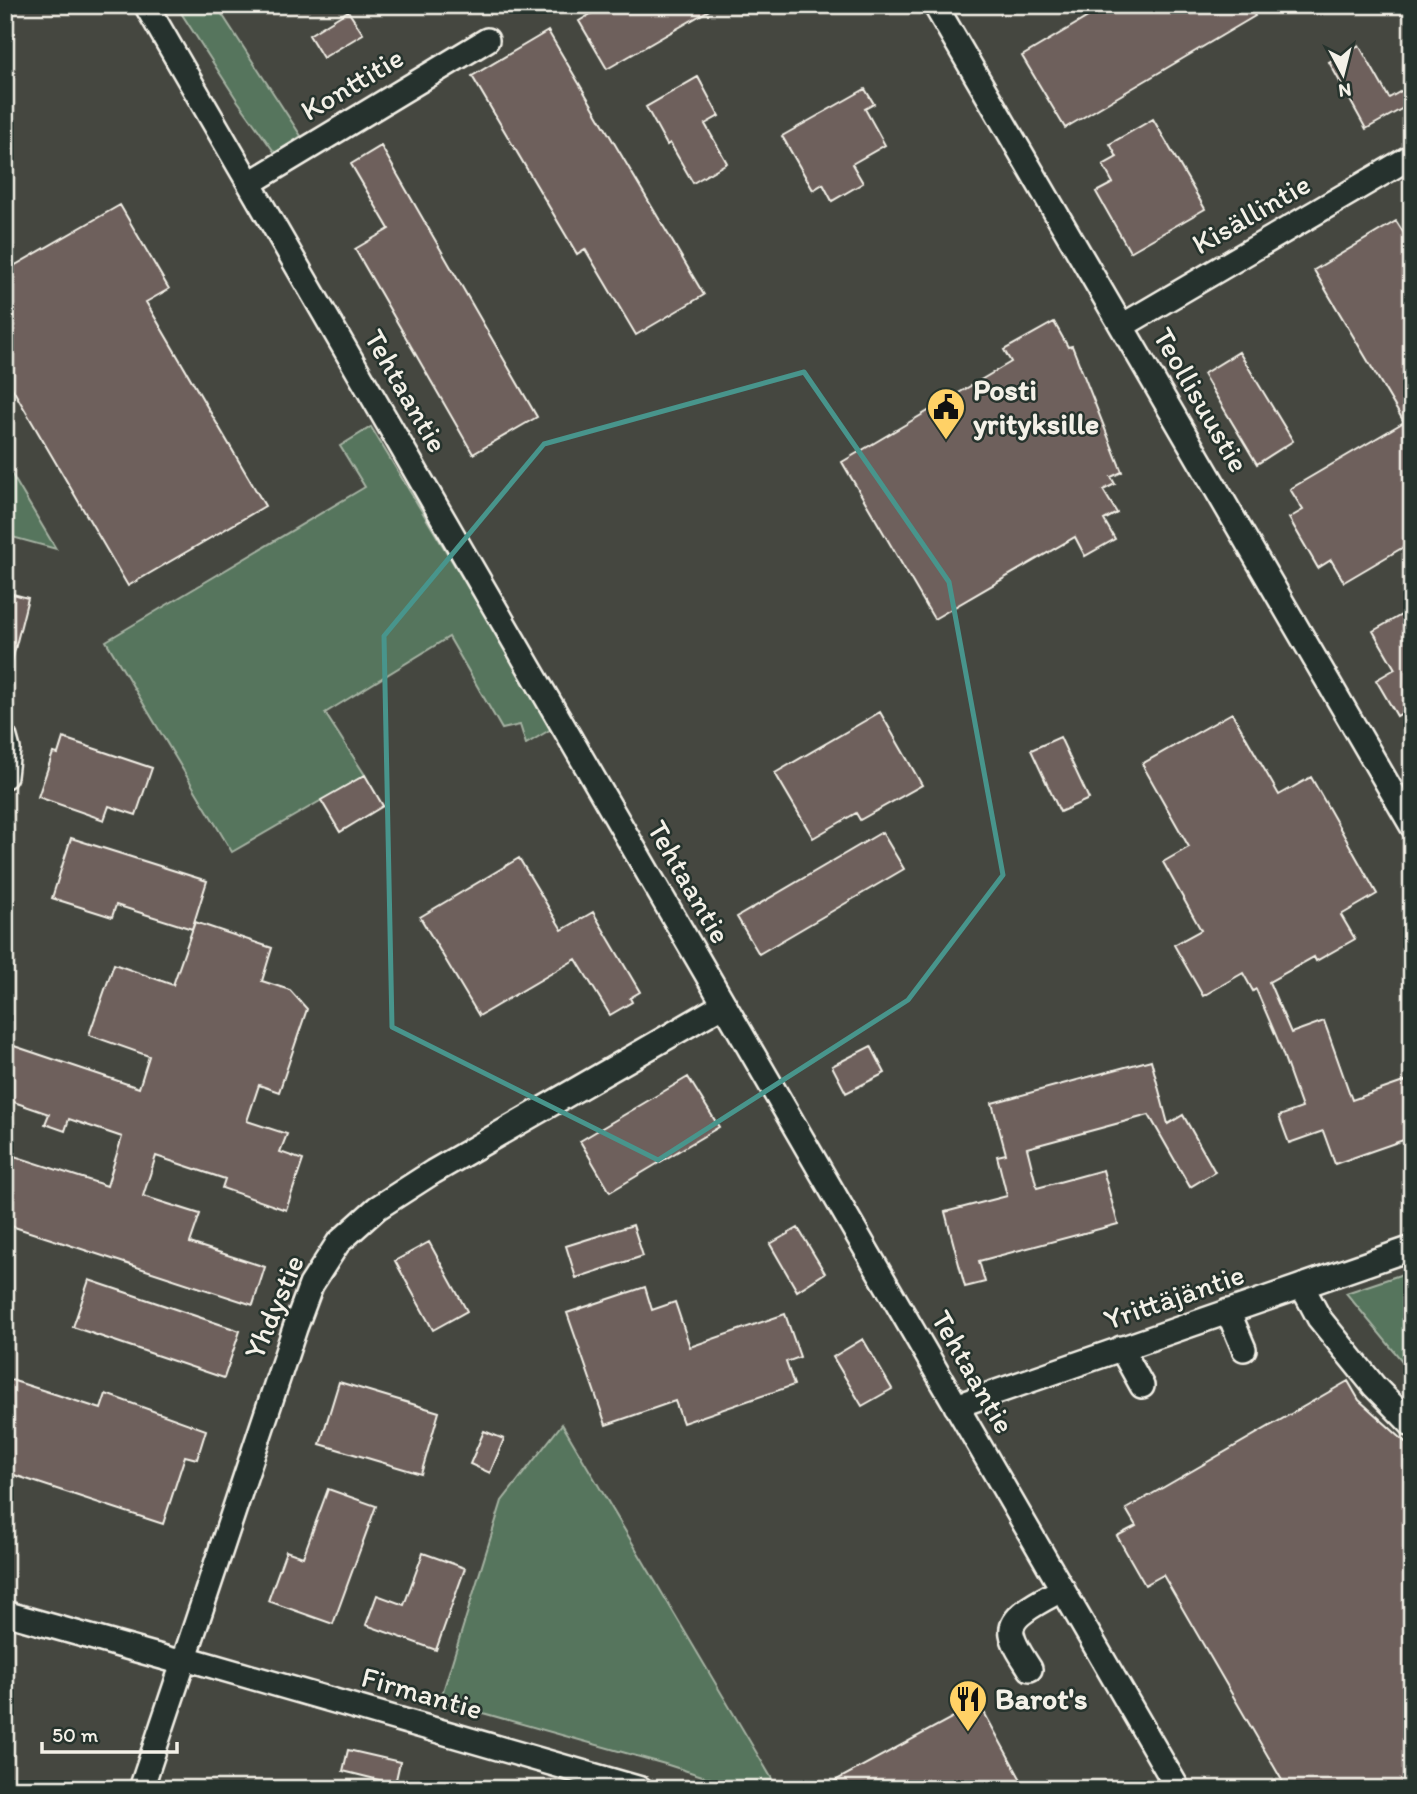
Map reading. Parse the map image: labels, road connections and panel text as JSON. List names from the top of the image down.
{
  "streets": {
    "street": [
      "Konttitie",
      "Kisällintie",
      "Tehtaantie",
      "Teollisuustie",
      "Yrittäjäntie",
      "Yhdystie",
      "Firmantie"
    ]
  },
  "crossings": [
    ["Konttitie", "Tehtaantie"],
    ["Kisällintie", "Teollisuustie"],
    ["Tehtaantie", "Yrittäjäntie"],
    ["Tehtaantie", "Yhdystie"],
    ["Yhdystie", "Firmantie"]
  ],
  "places": {
    "public building": ["Posti yrityksille"],
    "restaurant": ["Barot's"]
  },
  "scale_bar": "50 m",
  "north": "bottom"
}
